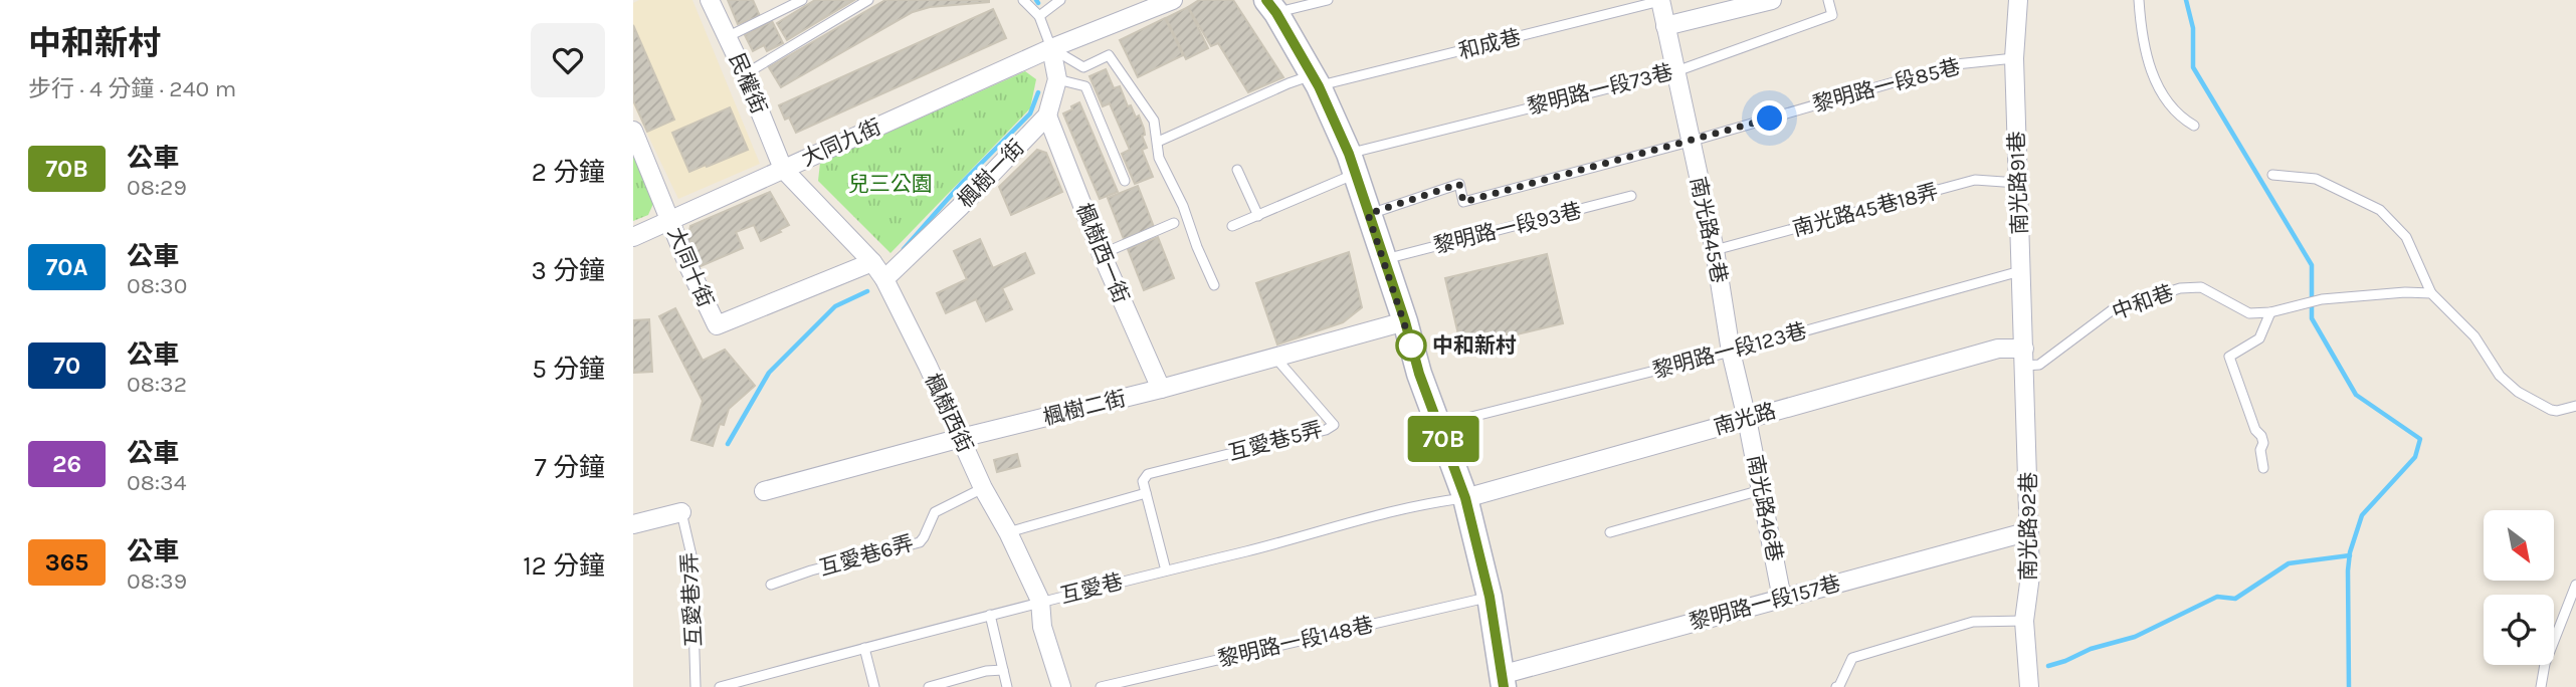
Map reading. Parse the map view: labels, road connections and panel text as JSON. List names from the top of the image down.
{
  "streets": {
    "street": [
      "民權街",
      "大同九街",
      "楓樹一街",
      "南光路91巷",
      "南光路45巷",
      "楓樹西一街",
      "大同十街",
      "楓樹二街",
      "楓樹西街",
      "南光路",
      "南光路46巷",
      "南光路92巷",
      "黎明路一段157巷"
    ],
    "lane": [
      "和成巷",
      "黎明路一段85巷",
      "黎明路一段73巷",
      "南光路45巷18弄",
      "黎明路一段93巷",
      "中和巷",
      "黎明路一段123巷",
      "互愛巷5弄",
      "互愛巷6弄",
      "互愛巷",
      "互愛巷7弄",
      "黎明路一段148巷"
    ]
  },
  "crossings": [
    ["和成巷", "南光路45巷"],
    ["民權街", "大同九街"],
    ["民權街", "楓樹西街"],
    ["黎明路一段85巷", "南光路91巷"],
    ["黎明路一段85巷", "南光路45巷"],
    ["黎明路一段73巷", "南光路45巷"],
    ["大同九街", "楓樹一街"],
    ["大同九街", "大同十街"],
    ["大同九街", "楓樹西街"],
    ["楓樹一街", "楓樹西一街"],
    ["楓樹一街", "楓樹西街"],
    ["南光路91巷", "南光路45巷18弄"],
    ["南光路91巷", "中和巷"],
    ["南光路91巷", "黎明路一段123巷"],
    ["南光路91巷", "南光路"],
    ["南光路91巷", "南光路92巷"],
    ["南光路45巷18弄", "南光路45巷"],
    ["南光路45巷", "黎明路一段123巷"],
    ["南光路45巷", "南光路"],
    ["南光路45巷", "南光路46巷"],
    ["楓樹西一街", "楓樹二街"],
    ["大同十街", "楓樹西街"],
    ["中和巷", "南光路"],
    ["中和巷", "南光路92巷"],
    ["楓樹二街", "楓樹西街"],
    ["楓樹二街", "互愛巷5弄"],
    ["楓樹西街", "互愛巷6弄"],
    ["楓樹西街", "互愛巷"],
    ["南光路", "南光路46巷"],
    ["南光路", "南光路92巷"],
    ["南光路", "互愛巷"],
    ["南光路46巷", "黎明路一段157巷"],
    ["南光路92巷", "黎明路一段157巷"]
  ],
  "parks": ["兒三公園"],
  "places": ["中和新村"],
  "lines": ["bus line 70B"],
  "north": "bottom right",
  "page": {
    "heading": ["中和新村", "步行 · 4 分鐘 · 240 m"],
    "on_map": "70B",
    "list": [
      {
        "mark": "70B",
        "name": "公車",
        "note": "08:29",
        "value": "2 分鐘"
      },
      {
        "mark": "70A",
        "name": "公車",
        "note": "08:30",
        "value": "3 分鐘"
      },
      {
        "mark": "70",
        "name": "公車",
        "note": "08:32",
        "value": "5 分鐘"
      },
      {
        "mark": "26",
        "name": "公車",
        "note": "08:34",
        "value": "7 分鐘"
      },
      {
        "mark": "365",
        "name": "公車",
        "note": "08:39",
        "value": "12 分鐘"
      }
    ]
  }
}
